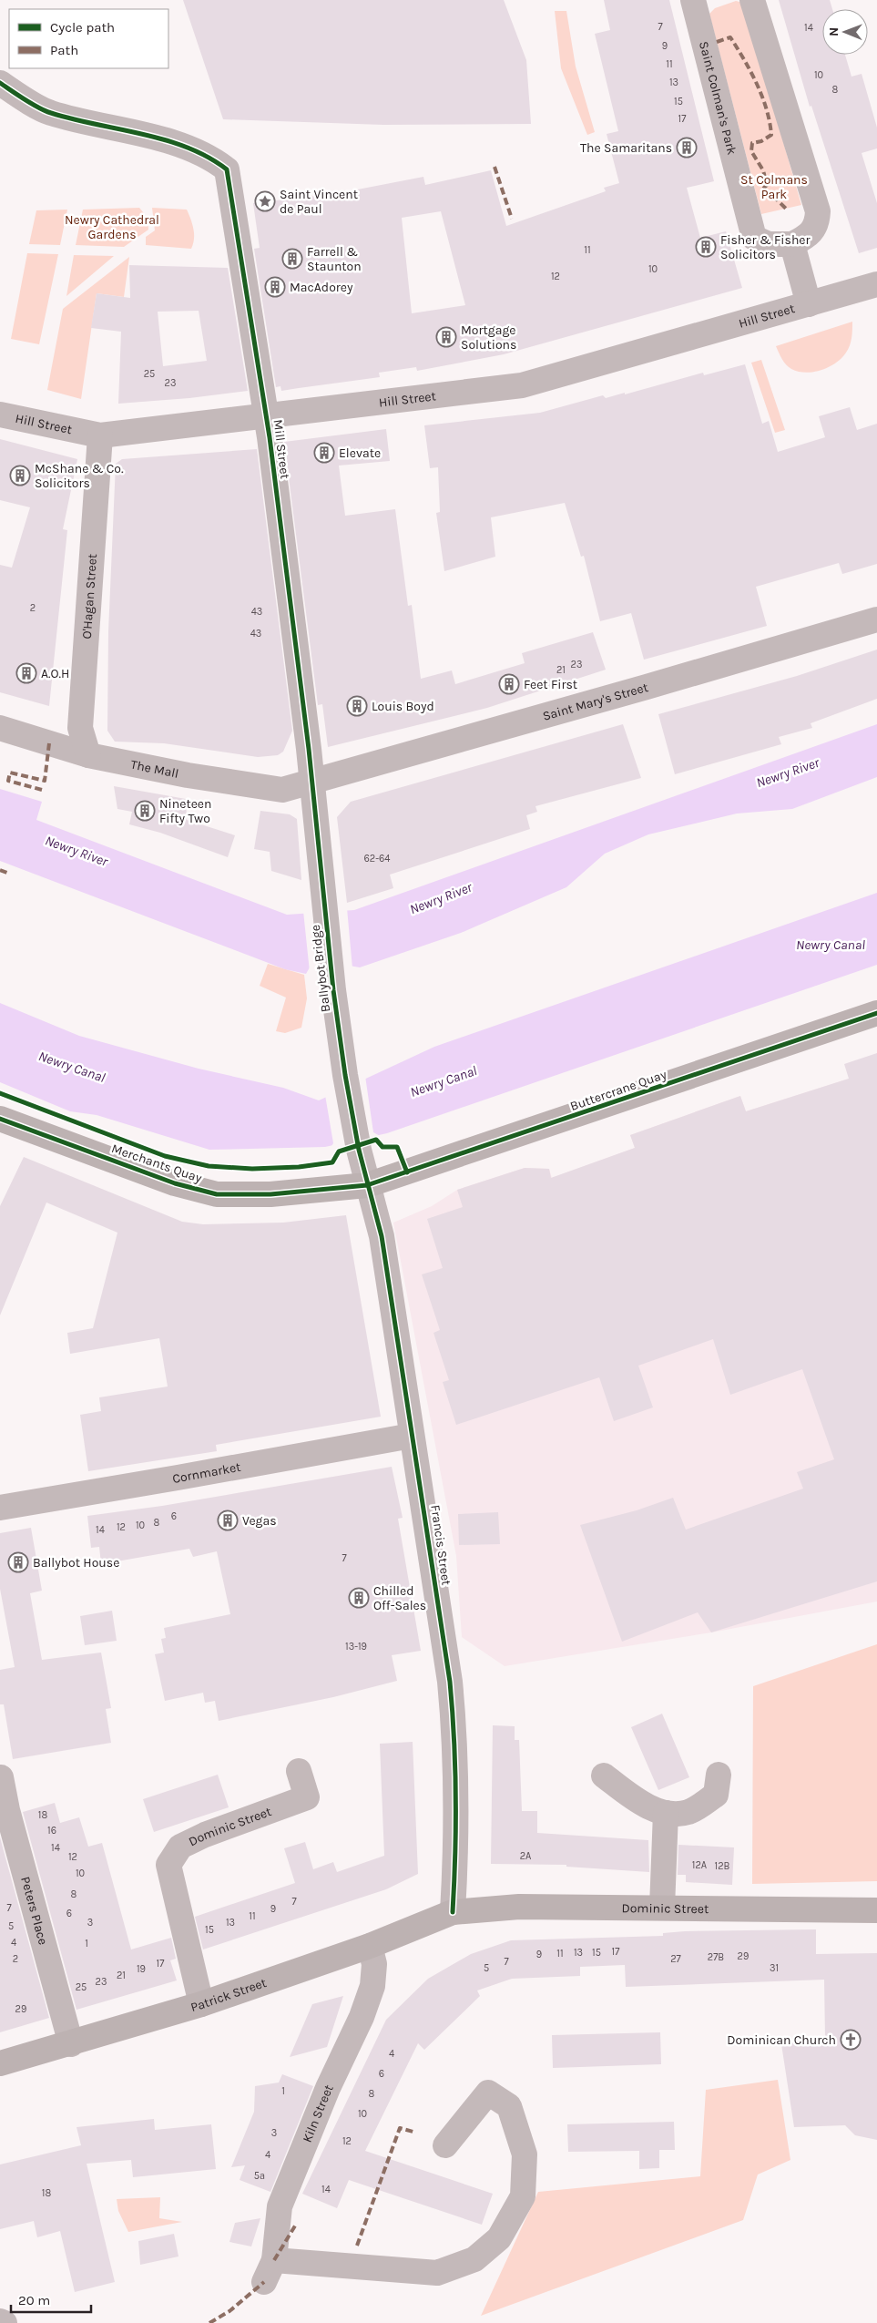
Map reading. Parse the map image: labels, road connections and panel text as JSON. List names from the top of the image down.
{
  "streets": {
    "main road": [
      "Buttercrane Quay",
      "Merchants Quay",
      "Dominic Street",
      "Patrick Street"
    ],
    "street": [
      "Saint Colman's Park",
      "Hill Street",
      "Mill Street",
      "O'Hagan Street",
      "Saint Mary's Street",
      "The Mall",
      "Ballybot Bridge",
      "Cornmarket",
      "Francis Street",
      "Peters Place",
      "Kiln Street"
    ]
  },
  "crossings": [
    ["Hill Street", "Mill Street"],
    ["Hill Street", "O'Hagan Street"],
    ["Mill Street", "Saint Mary's Street"],
    ["Mill Street", "The Mall"],
    ["Mill Street", "Ballybot Bridge"],
    ["O'Hagan Street", "The Mall"],
    ["Saint Mary's Street", "The Mall"],
    ["Saint Mary's Street", "Ballybot Bridge"],
    ["The Mall", "Ballybot Bridge"],
    ["Ballybot Bridge", "Buttercrane Quay"],
    ["Ballybot Bridge", "Merchants Quay"],
    ["Ballybot Bridge", "Francis Street"],
    ["Buttercrane Quay", "Merchants Quay"],
    ["Buttercrane Quay", "Francis Street"],
    ["Merchants Quay", "Francis Street"],
    ["Cornmarket", "Francis Street"],
    ["Francis Street", "Dominic Street"],
    ["Francis Street", "Patrick Street"],
    ["Dominic Street", "Patrick Street"],
    ["Peters Place", "Patrick Street"],
    ["Patrick Street", "Kiln Street"]
  ],
  "water": ["Newry River", "Newry Canal"],
  "parks": ["St Colmans Park", "Newry Cathedral Gardens"],
  "places": {
    "building": [
      "The Samaritans",
      "Fisher & Fisher Solicitors",
      "Farrell & Staunton",
      "MacAdorey",
      "Mortgage Solutions",
      "Elevate",
      "McShane & Co. Solicitors",
      "A.O.H",
      "Feet First",
      "Louis Boyd",
      "Nineteen Fifty Two",
      "Vegas",
      "Ballybot House",
      "Chilled Off-Sales"
    ],
    "place": ["Saint Vincent de Paul"],
    "church": ["Dominican Church"]
  },
  "house_numbers": [
    "7",
    "14",
    "9",
    "11",
    "10",
    "13",
    "8",
    "15",
    "17",
    "11",
    "10",
    "12",
    "25",
    "23",
    "2",
    "43",
    "43",
    "23",
    "21",
    "62-64",
    "6",
    "8",
    "10",
    "12",
    "14",
    "7",
    "13-19",
    "18",
    "16",
    "14",
    "2A",
    "12",
    "12A",
    "12B",
    "10",
    "8",
    "7",
    "7",
    "9",
    "6",
    "11",
    "3",
    "13",
    "5",
    "15",
    "4",
    "1",
    "17",
    "13",
    "15",
    "11",
    "9",
    "29",
    "27B",
    "2",
    "27",
    "7",
    "17",
    "5",
    "31",
    "19",
    "21",
    "23",
    "25",
    "29",
    "4",
    "6",
    "1",
    "8",
    "10",
    "3",
    "12",
    "4",
    "5a",
    "14",
    "18"
  ],
  "legend": ["Cycle path", "Path"],
  "scale_bar": "20 m",
  "north": "left"
}
